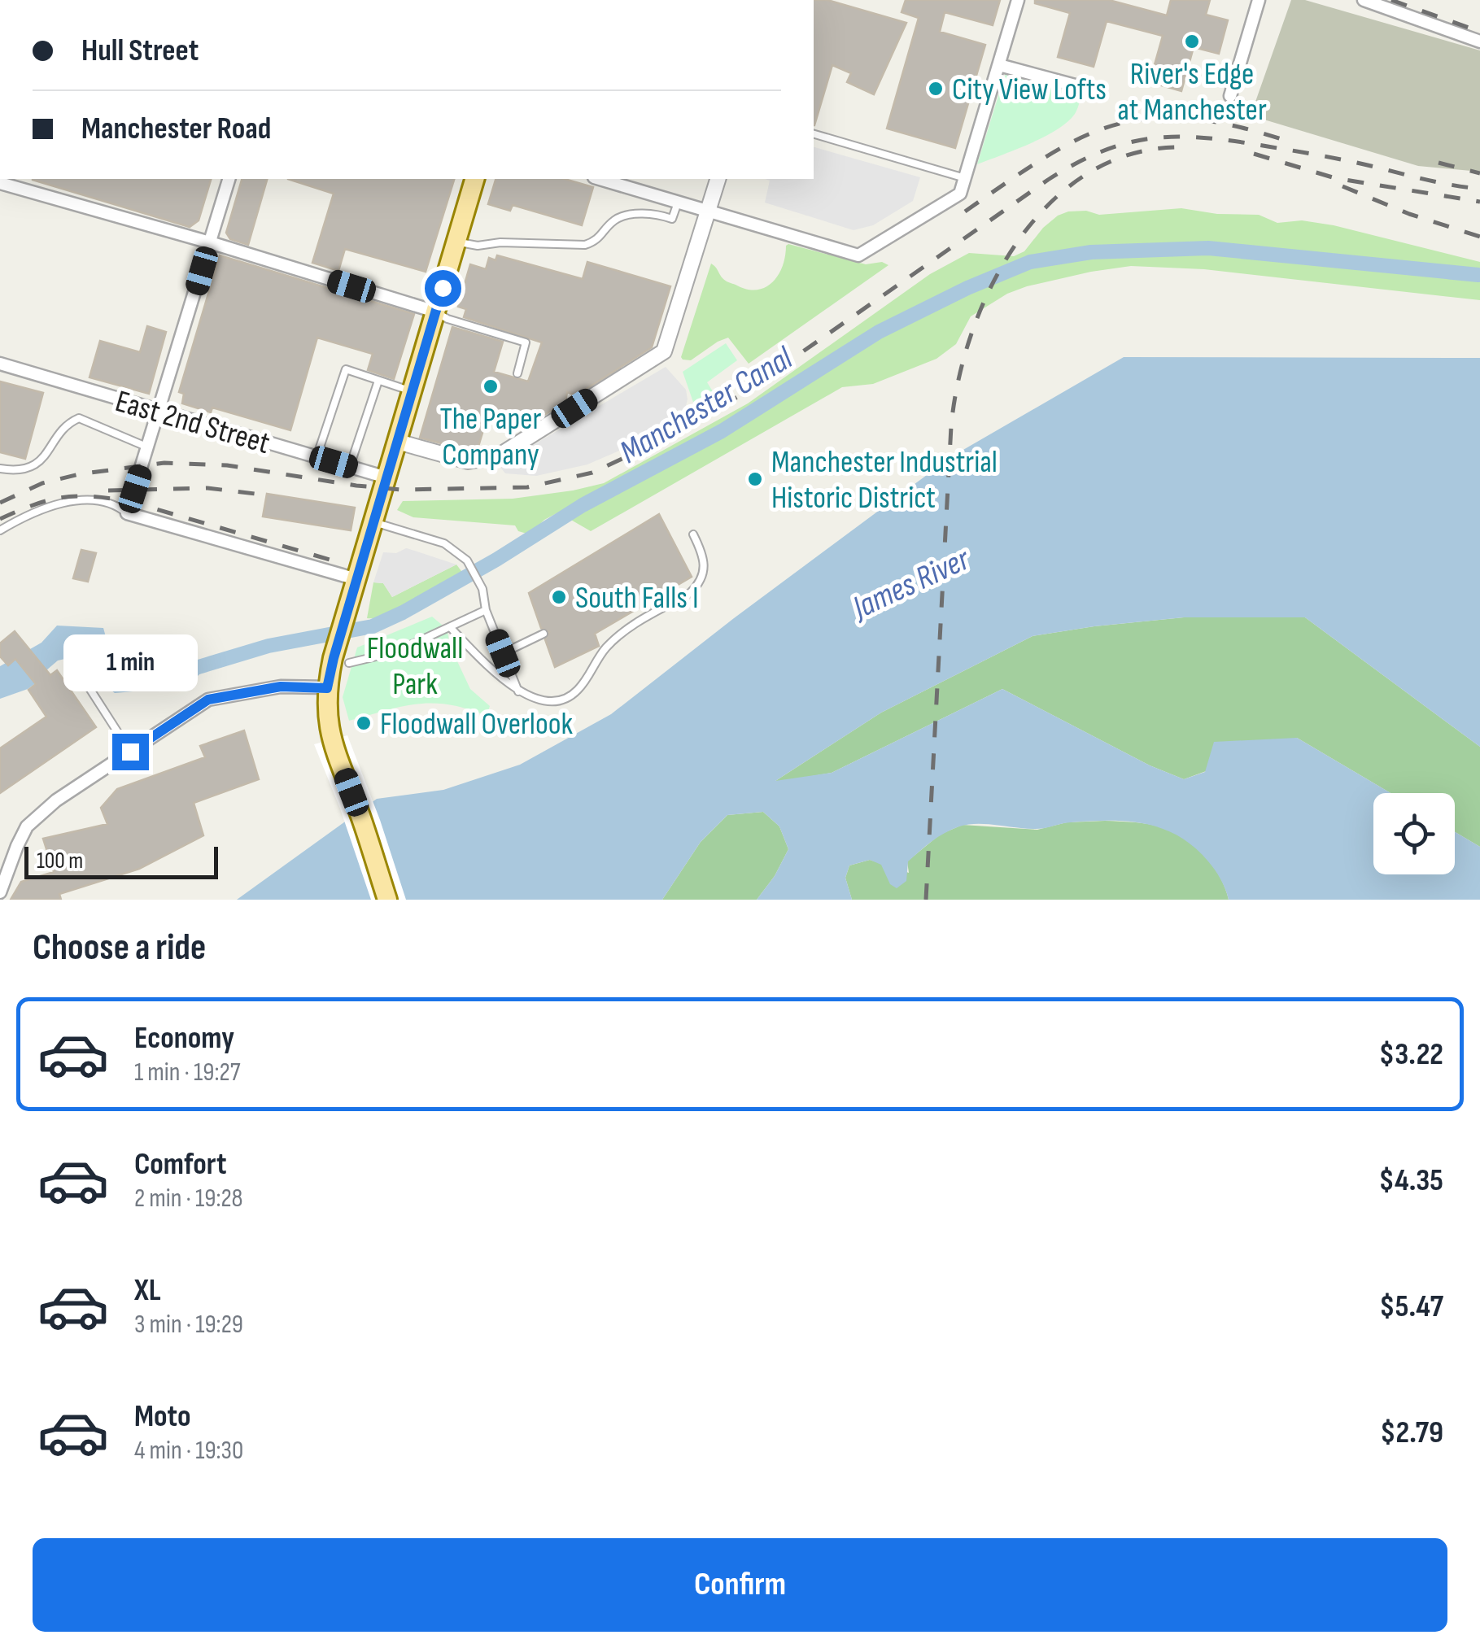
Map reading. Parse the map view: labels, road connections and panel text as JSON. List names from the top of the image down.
{
  "streets": {
    "street": ["East 2nd Street"]
  },
  "water": ["Manchester Canal", "James River"],
  "parks": ["Floodwall Park"],
  "places": [
    "River's Edge at Manchester",
    "City View Lofts",
    "The Paper Company",
    "Manchester Industrial Historic District",
    "South Falls I",
    "Floodwall Overlook"
  ],
  "scale_bar": "100 m",
  "page": {
    "banner": ["Hull Street", "Manchester Road"],
    "bubble": "1 min",
    "scale": "100 m",
    "heading": "Choose a ride",
    "list": [
      {
        "name": "Economy",
        "note": "1 min · 19:27",
        "value": "$3.22"
      },
      {
        "name": "Comfort",
        "note": "2 min · 19:28",
        "value": "$4.35"
      },
      {
        "name": "XL",
        "note": "3 min · 19:29",
        "value": "$5.47"
      },
      {
        "name": "Moto",
        "note": "4 min · 19:30",
        "value": "$2.79"
      }
    ],
    "buttons": "Confirm"
  }
}
